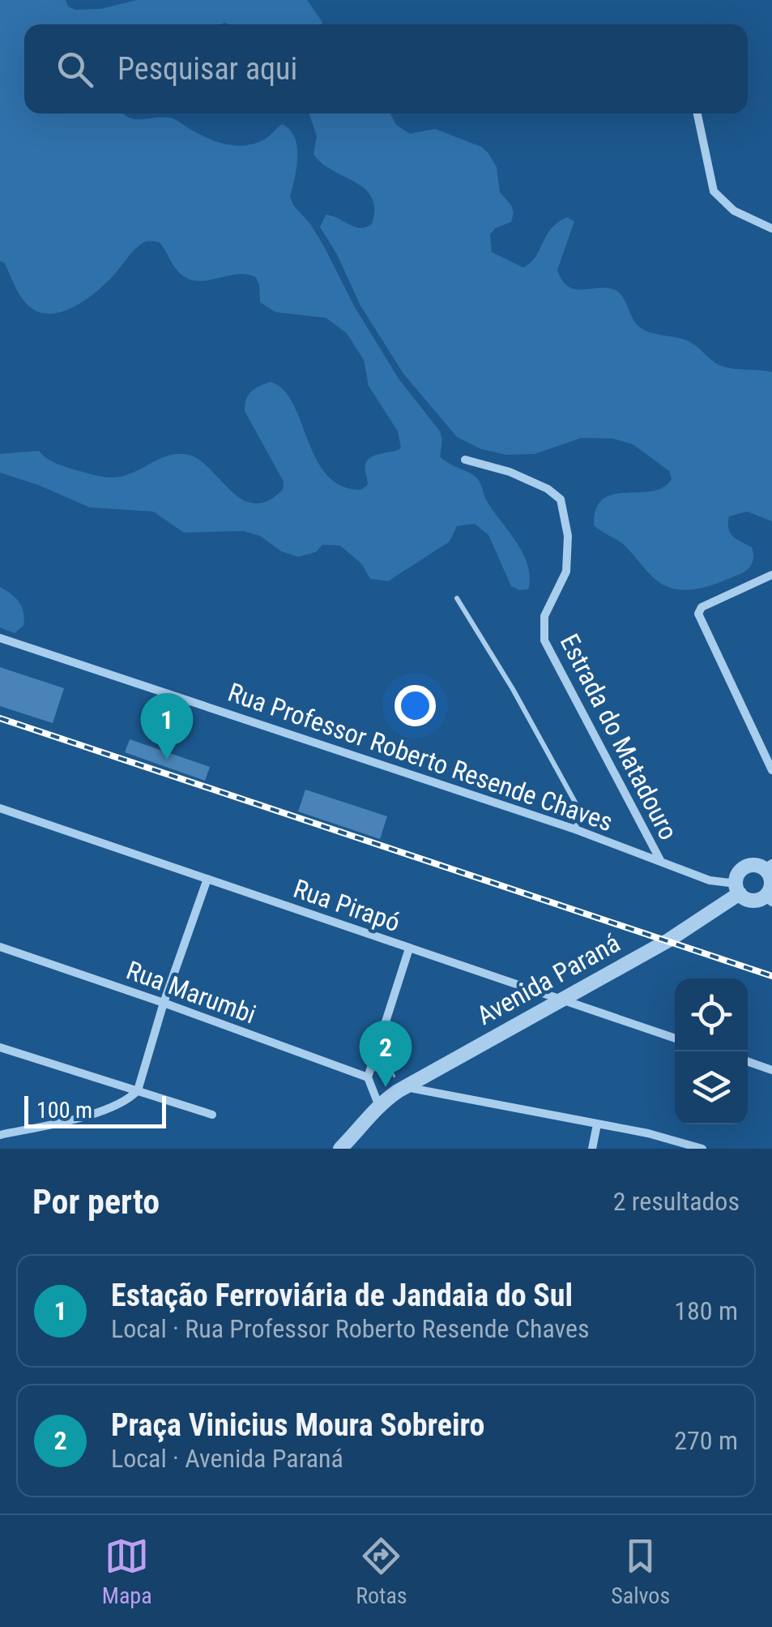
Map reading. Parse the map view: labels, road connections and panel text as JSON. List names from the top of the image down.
{
  "streets": {
    "street": [
      "Estrada do Matadouro",
      "Rua Professor Roberto Resende Chaves",
      "Rua Pirapó",
      "Avenida Paraná",
      "Rua Marumbi"
    ]
  },
  "crossings": [
    ["Estrada do Matadouro", "Rua Professor Roberto Resende Chaves"],
    ["Rua Professor Roberto Resende Chaves", "Avenida Paraná"],
    ["Rua Pirapó", "Avenida Paraná"]
  ],
  "scale_bar": "100 m",
  "page": {
    "search": "Pesquisar aqui",
    "pins": ["1", "2"],
    "scale": "100 m",
    "heading": ["Por perto", "2 resultados"],
    "list": [
      {
        "mark": "1",
        "name": "Estação Ferroviária de Jandaia do Sul",
        "note": "Local · Rua Professor Roberto Resende Chaves",
        "value": "180 m"
      },
      {
        "mark": "2",
        "name": "Praça Vinicius Moura Sobreiro",
        "note": "Local · Avenida Paraná",
        "value": "270 m"
      }
    ],
    "nav": ["Mapa", "Rotas", "Salvos"]
  }
}
